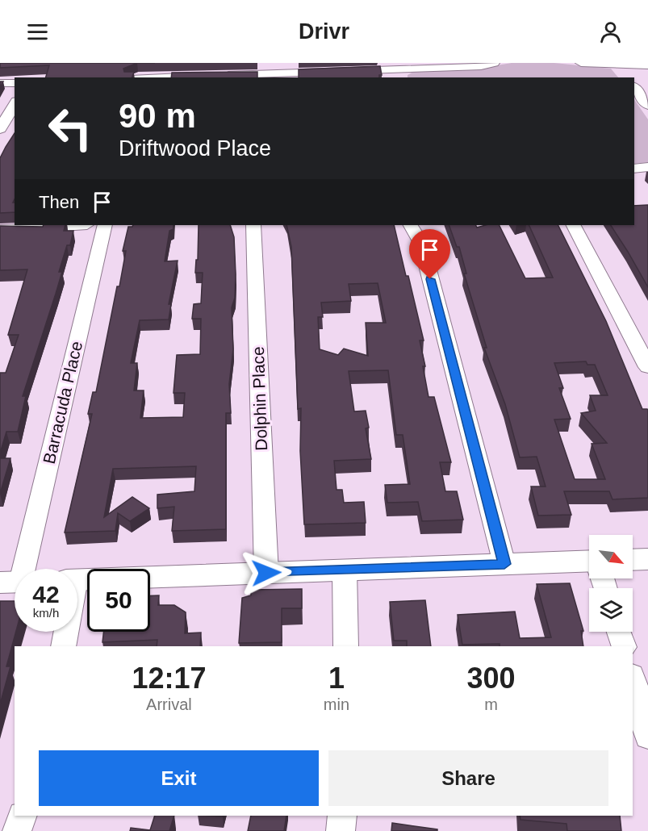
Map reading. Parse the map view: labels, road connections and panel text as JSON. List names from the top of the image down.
{
  "streets": {
    "street": ["Dolphin Place", "Barracuda Place"]
  },
  "north": "bottom right",
  "page": {
    "header": "Drivr",
    "turn": ["90 m", "Driftwood Place"],
    "then": "Then",
    "speed": "42 km/h",
    "limit": "50",
    "eta": [
      "12:17",
      "Arrival",
      "1",
      "min",
      "300",
      "m"
    ],
    "buttons": ["Exit", "Share"]
  }
}
